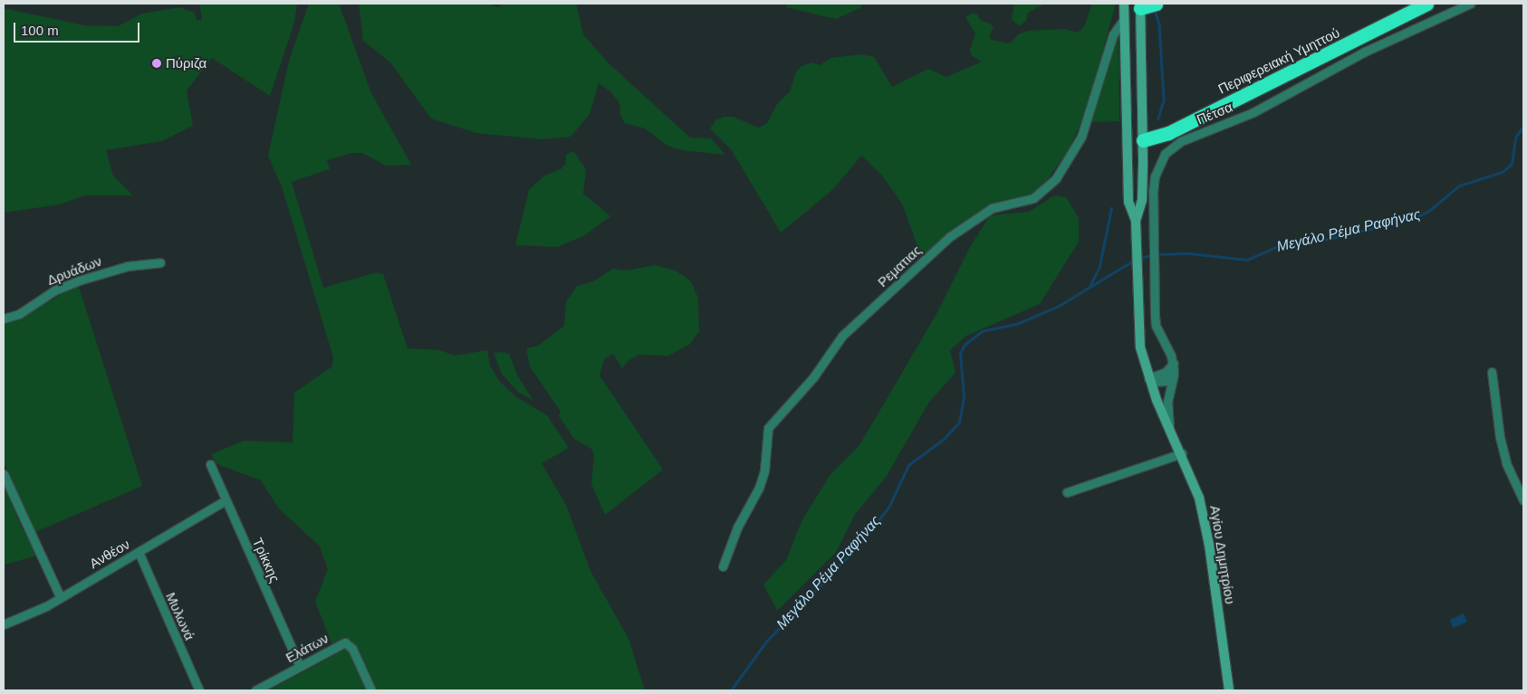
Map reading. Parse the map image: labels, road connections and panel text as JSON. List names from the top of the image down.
{
  "streets": {
    "highway": ["Περιφερειακή Υμηττού"],
    "main road": ["Αγίου Δημητρίου"],
    "street": [
      "Πέτσα",
      "Ρεματιας",
      "Δρυάδων",
      "Ανθέον",
      "Τρίκκης",
      "Μυλωνά",
      "Ελάτων"
    ]
  },
  "crossings": [
    ["Ανθέον", "Τρίκκης"],
    ["Ανθέον", "Μυλωνά"],
    ["Τρίκκης", "Ελάτων"]
  ],
  "water": ["Μεγάλο Ρέμα Ραφήνας"],
  "places": ["Πύριζα"],
  "scale_bar": "100 m"
}
